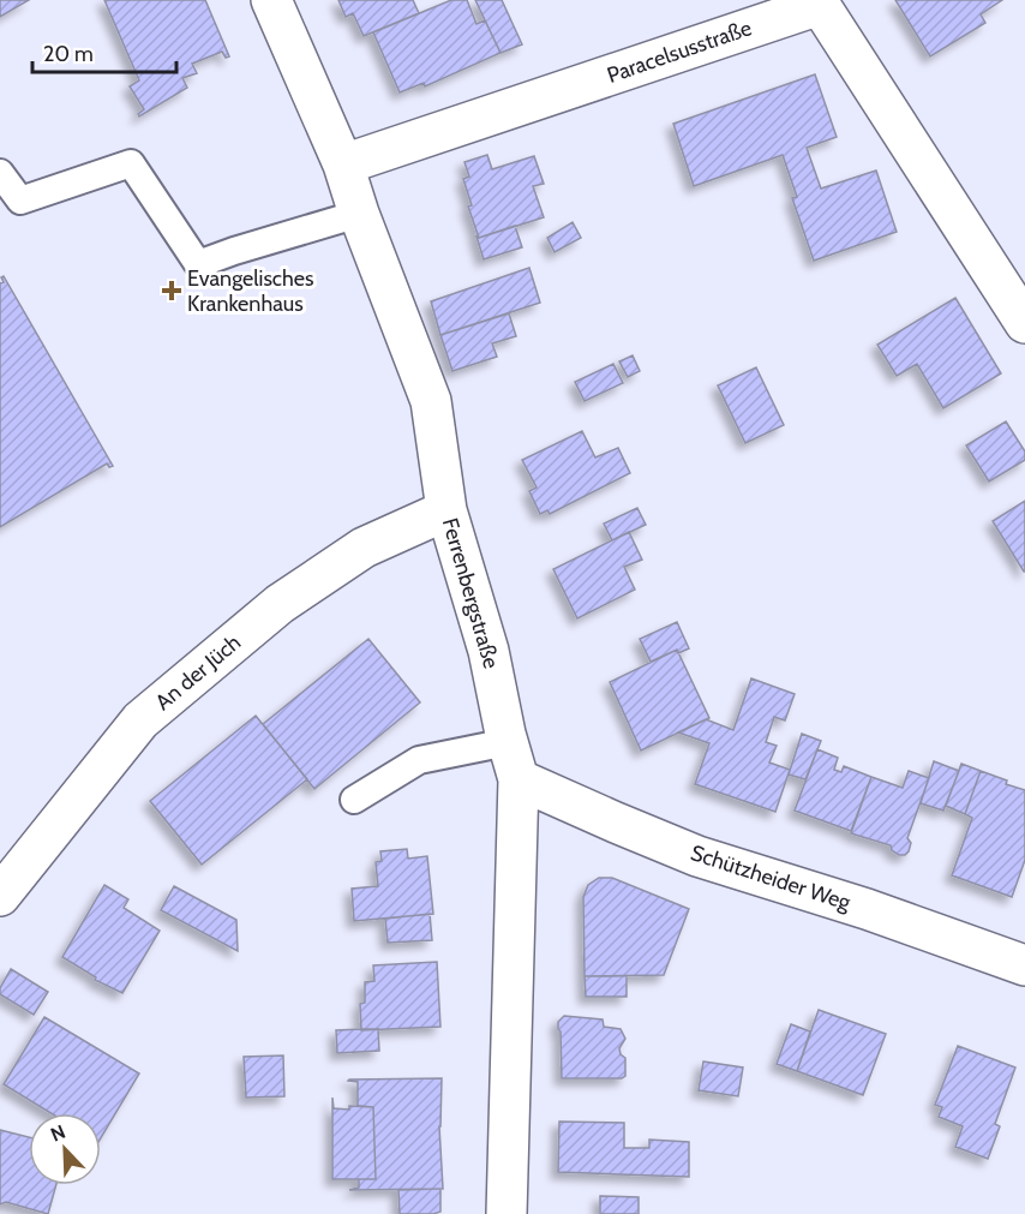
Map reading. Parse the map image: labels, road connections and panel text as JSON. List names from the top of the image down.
{
  "streets": {
    "street": [
      "Paracelsusstraße",
      "Ferrenbergstraße",
      "An der Jüch",
      "Schützheider Weg"
    ]
  },
  "crossings": [
    ["Paracelsusstraße", "Ferrenbergstraße"],
    ["Ferrenbergstraße", "An der Jüch"],
    ["Ferrenbergstraße", "Schützheider Weg"]
  ],
  "places": {
    "health": ["Evangelisches Krankenhaus"]
  },
  "scale_bar": "20 m",
  "north": "top left"
}
